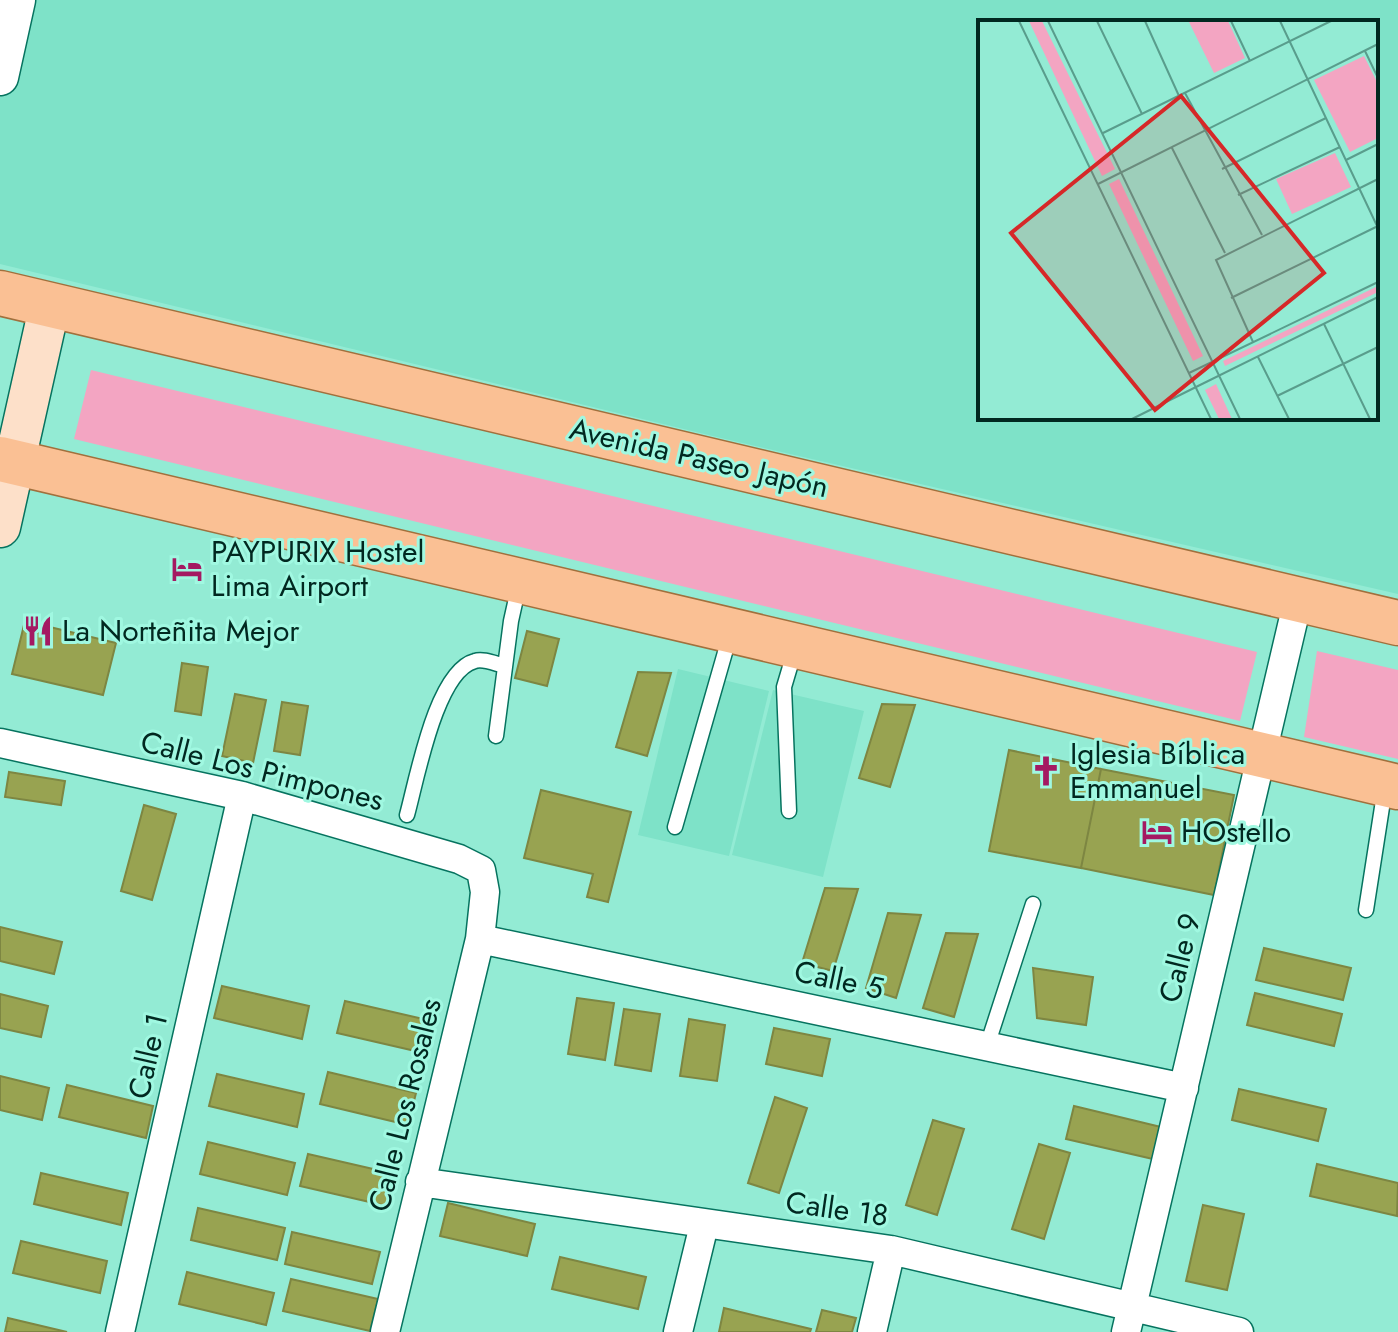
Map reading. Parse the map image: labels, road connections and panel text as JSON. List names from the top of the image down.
{
  "streets": {
    "main road": ["Avenida Paseo Japón"],
    "street": [
      "Calle Los Pimpones",
      "Calle 9",
      "Calle 5",
      "Calle 1",
      "Calle Los Rosales",
      "Calle 18"
    ]
  },
  "crossings": [
    ["Avenida Paseo Japón", "Calle 9"],
    ["Calle Los Pimpones", "Calle 1"],
    ["Calle Los Pimpones", "Calle Los Rosales"],
    ["Calle 9", "Calle 5"],
    ["Calle 9", "Calle 18"],
    ["Calle 5", "Calle Los Rosales"],
    ["Calle Los Rosales", "Calle 18"]
  ],
  "places": {
    "hotel": ["PAYPURIX Hostel Lima Airport", "HOstello"],
    "restaurant": ["La Norteñita Mejor"],
    "church": ["Iglesia Bíblica Emmanuel"]
  }
}
